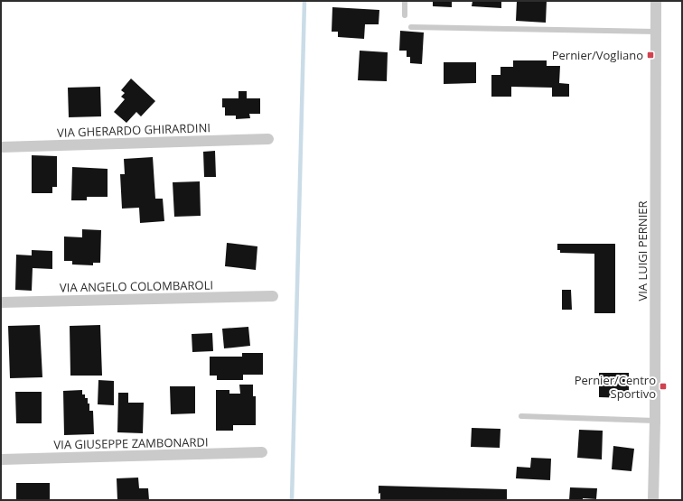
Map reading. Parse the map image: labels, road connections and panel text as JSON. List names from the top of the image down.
{
  "streets": {
    "street": [
      "VIA GHERARDO GHIRARDINI",
      "VIA LUIGI PERNIER",
      "VIA ANGELO COLOMBAROLI",
      "VIA GIUSEPPE ZAMBONARDI"
    ]
  },
  "places": {
    "transit": ["Pernier/Vogliano", "Pernier/Centro Sportivo"]
  }
}
